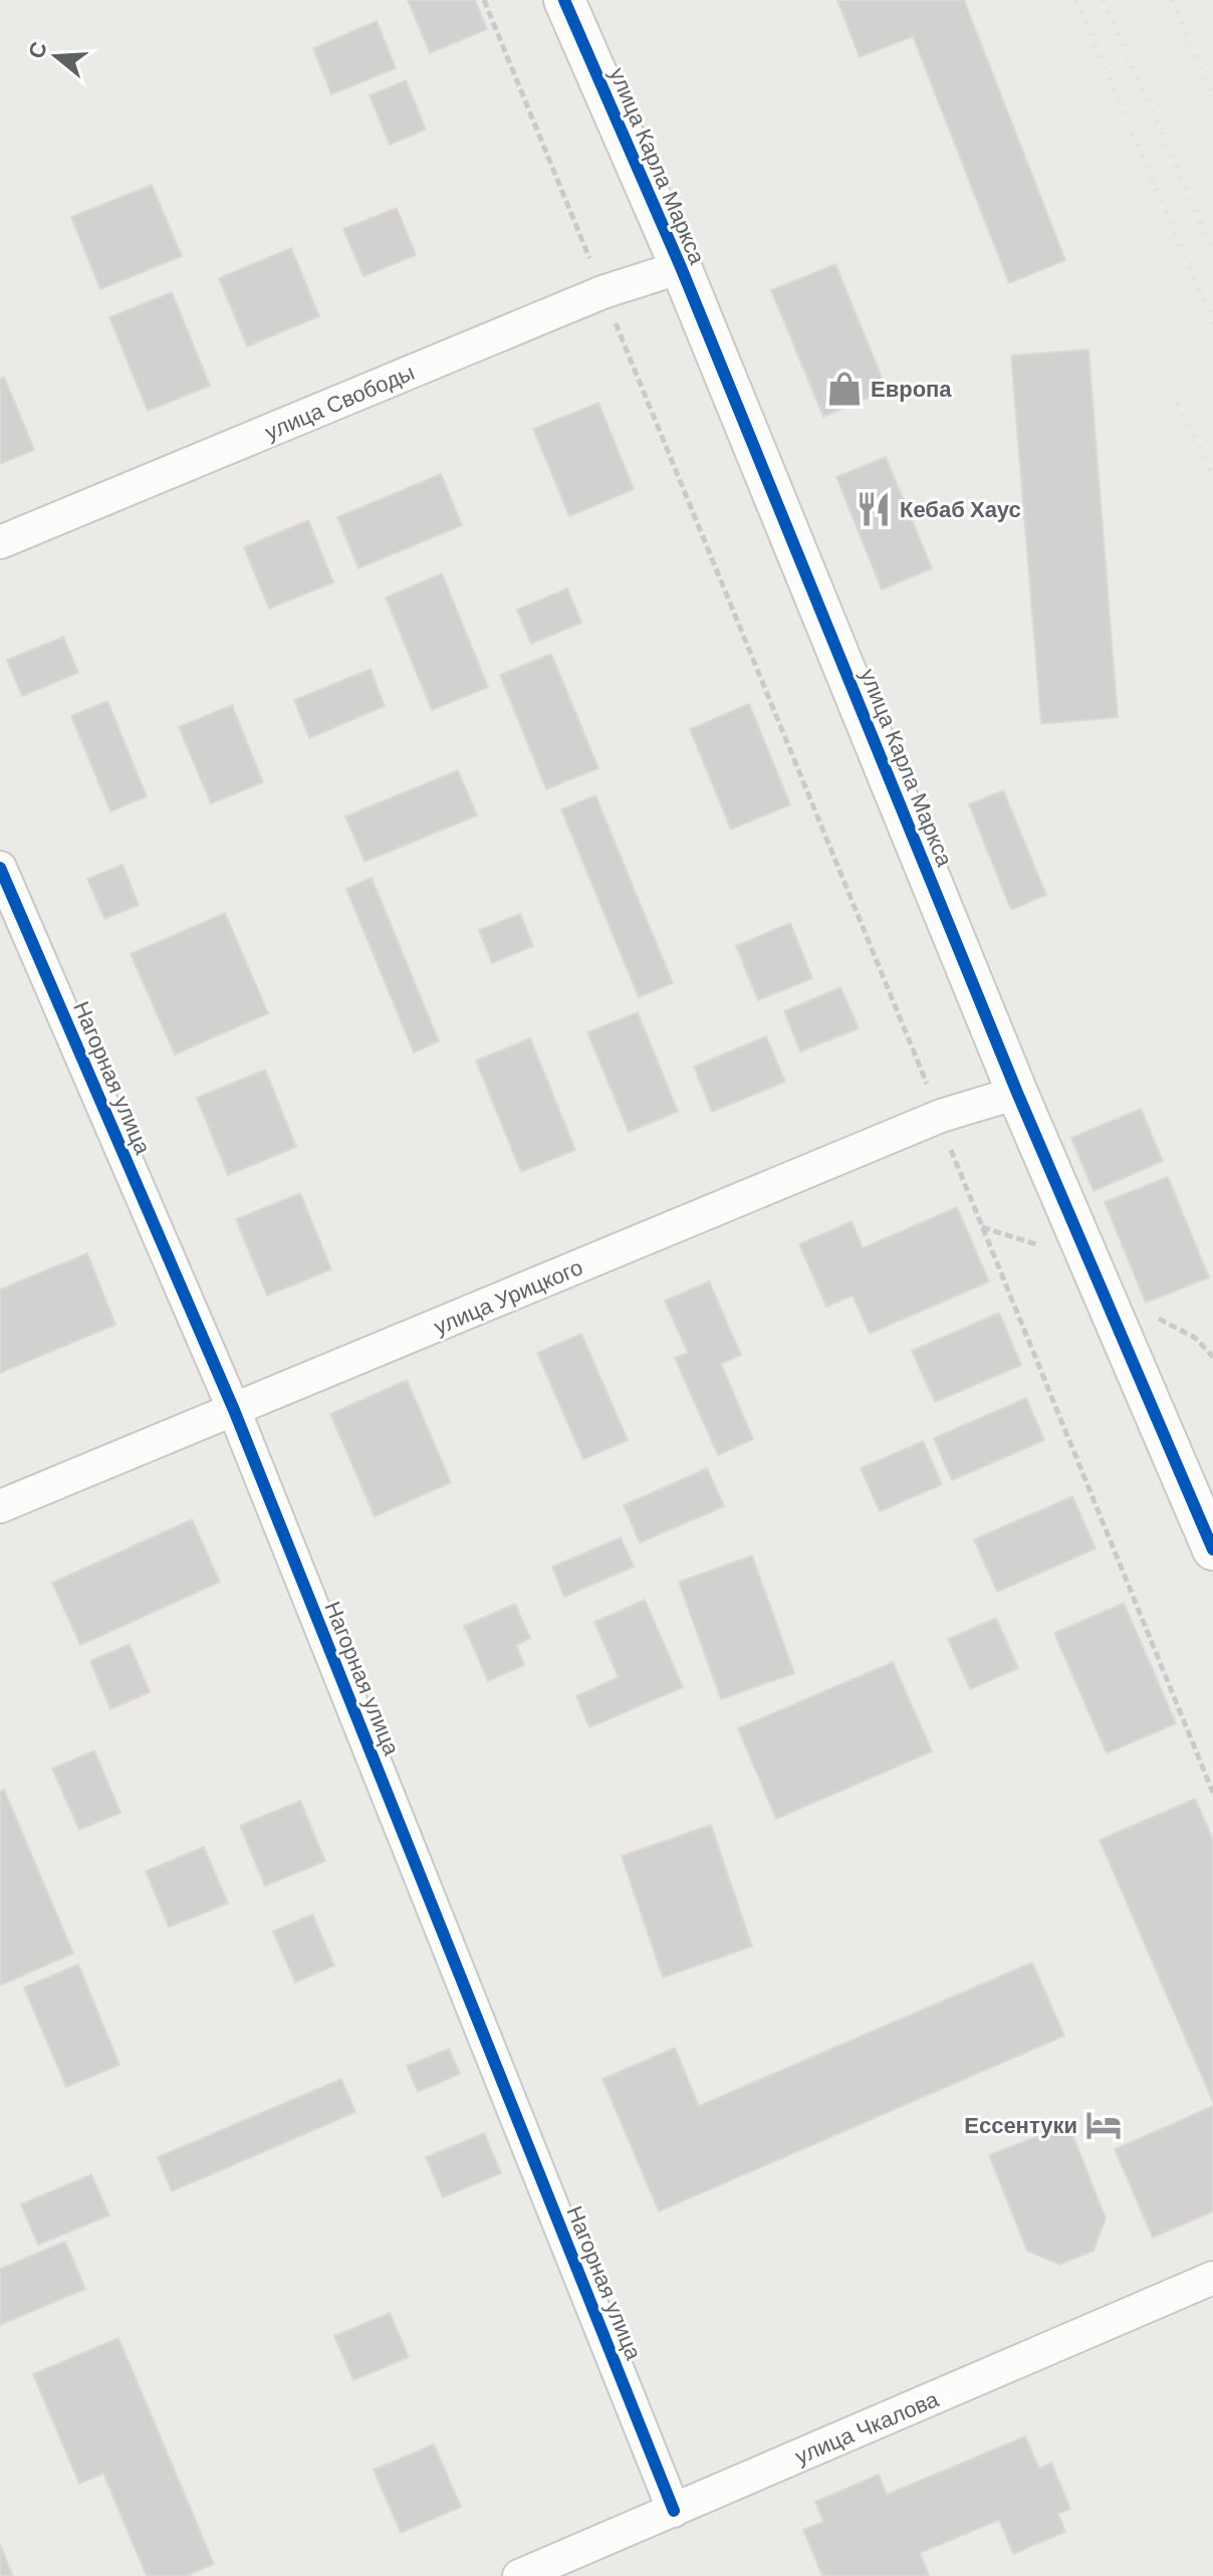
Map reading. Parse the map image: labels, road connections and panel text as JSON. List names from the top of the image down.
{
  "streets": {
    "street": [
      "улица Карла Маркса",
      "улица Свободы",
      "Нагорная улица",
      "улица Урицкого",
      "улица Чкалова"
    ]
  },
  "crossings": [
    ["улица Карла Маркса", "улица Свободы"],
    ["улица Карла Маркса", "улица Урицкого"],
    ["Нагорная улица", "улица Урицкого"],
    ["Нагорная улица", "улица Чкалова"]
  ],
  "places": {
    "shop": ["Европа"],
    "restaurant": ["Кебаб Хаус"],
    "hotel": ["Ессентуки"]
  },
  "north": "left"
}
